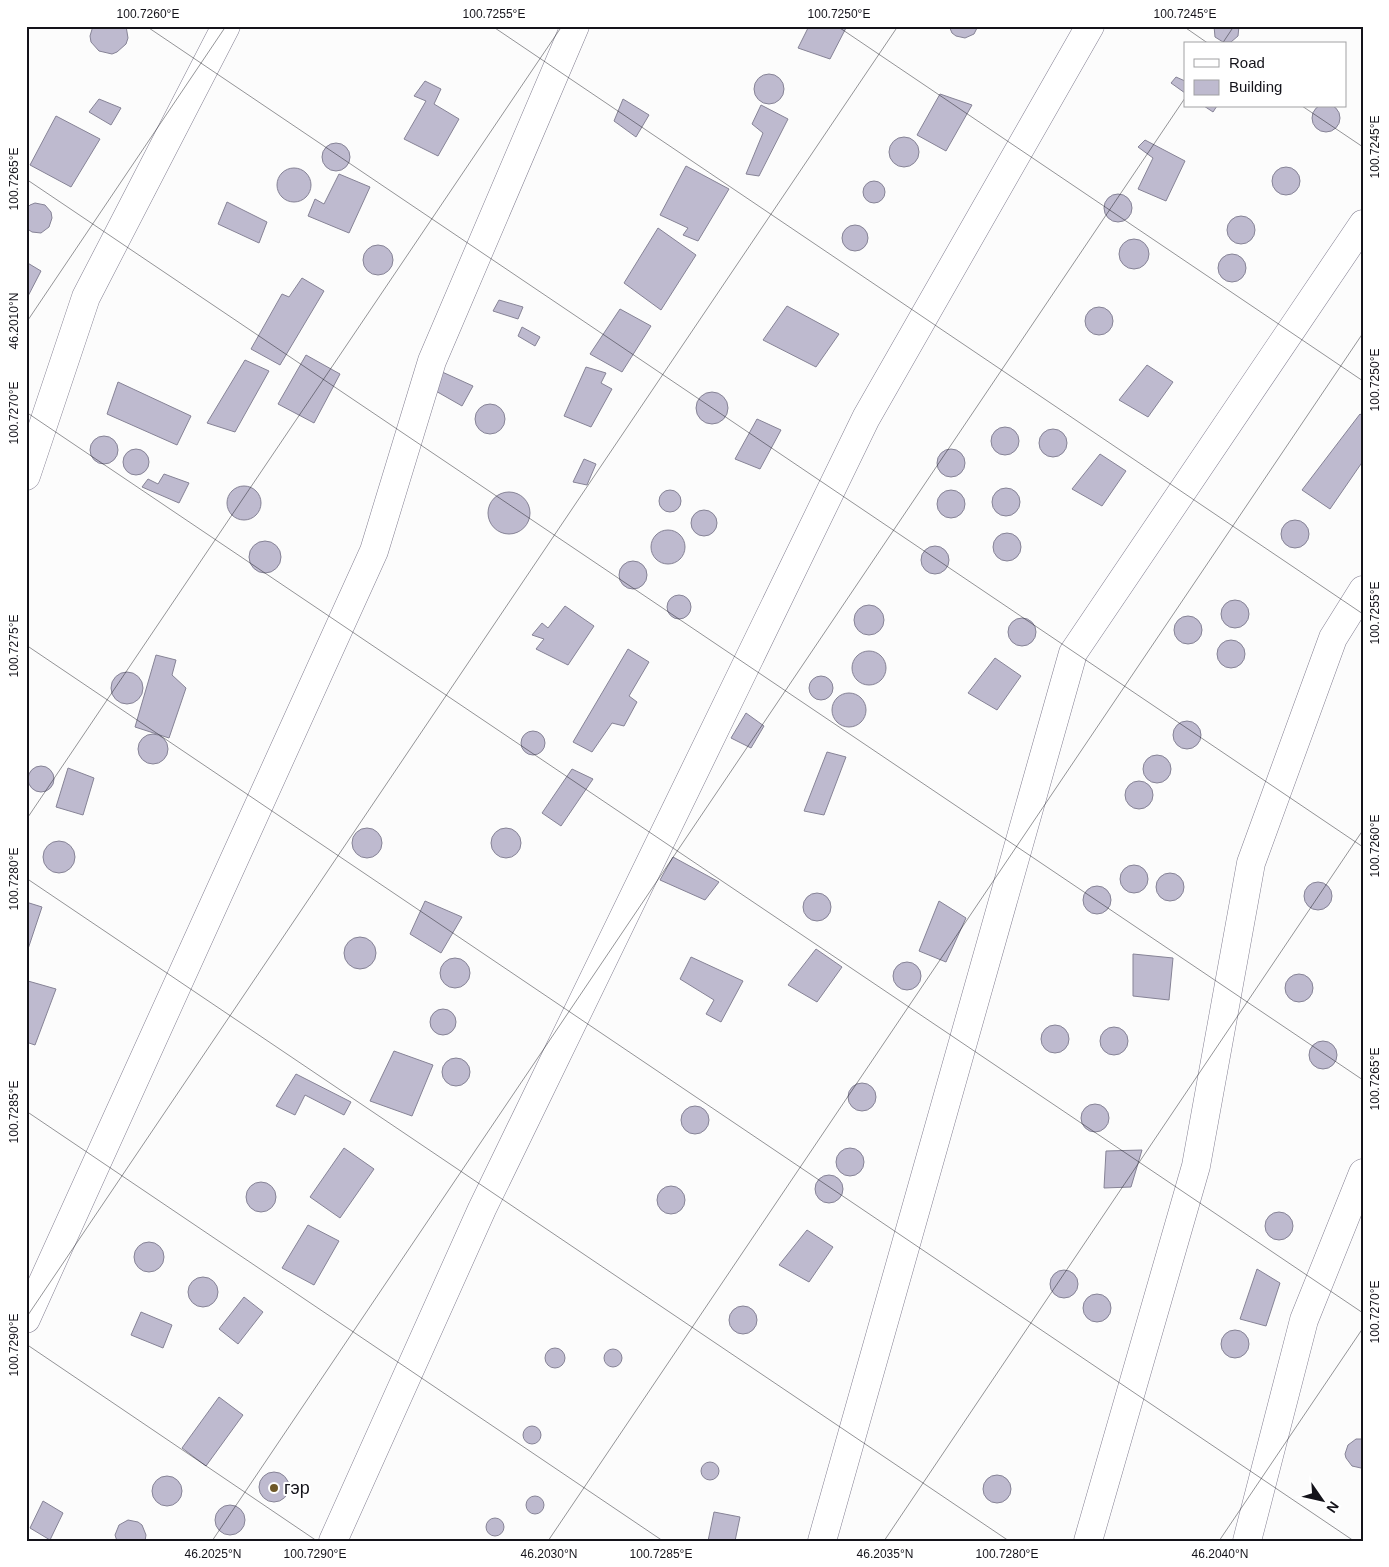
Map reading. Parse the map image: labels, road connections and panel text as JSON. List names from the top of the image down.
{
  "places": ["гэр"],
  "legend": ["Road", "Building"],
  "north": "bottom right",
  "coordinates": [
    "100.7260°E",
    "100.7255°E",
    "100.7250°E",
    "100.7245°E",
    "100.7265°E",
    "46.2010°N",
    "100.7270°E",
    "100.7275°E",
    "100.7280°E",
    "100.7285°E",
    "100.7290°E",
    "46.2025°N",
    "46.2030°N",
    "46.2035°N",
    "46.2040°N"
  ]
}
